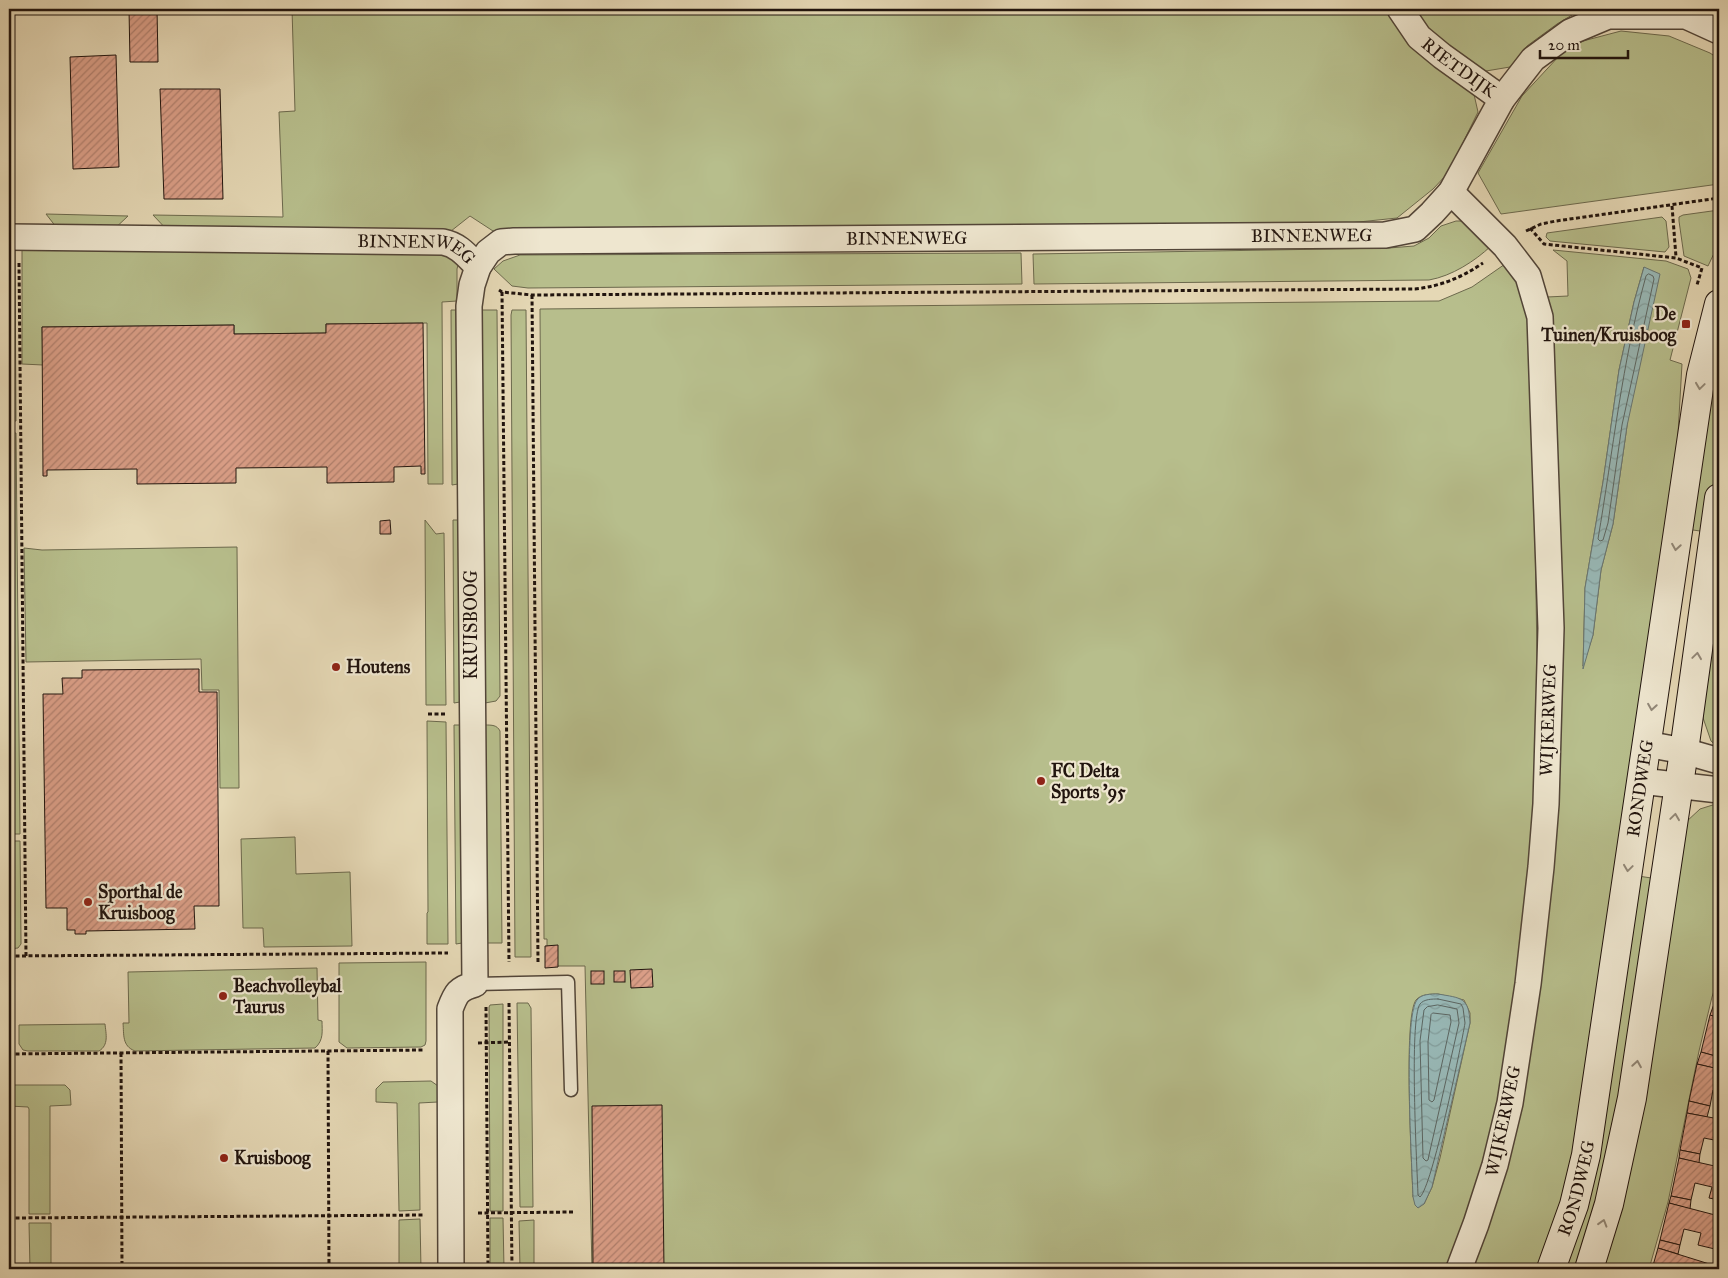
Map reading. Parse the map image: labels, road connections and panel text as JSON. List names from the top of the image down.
{
  "streets": {
    "main road": ["RONDWEG"],
    "street": [
      "RIETDIJK",
      "BINNENWEG",
      "KRUISBOOG",
      "WIJKERWEG"
    ]
  },
  "crossings": [
    ["RIETDIJK", "BINNENWEG"],
    ["BINNENWEG", "KRUISBOOG"],
    ["BINNENWEG", "WIJKERWEG"]
  ],
  "places": {
    "transit": ["De Tuinen/Kruisboog"],
    "other": [
      "Houtens",
      "FC Delta Sports '95",
      "Sporthal de Kruisboog",
      "Beachvolleybal Taurus",
      "Kruisboog"
    ]
  },
  "scale_bar": "20 m"
}
